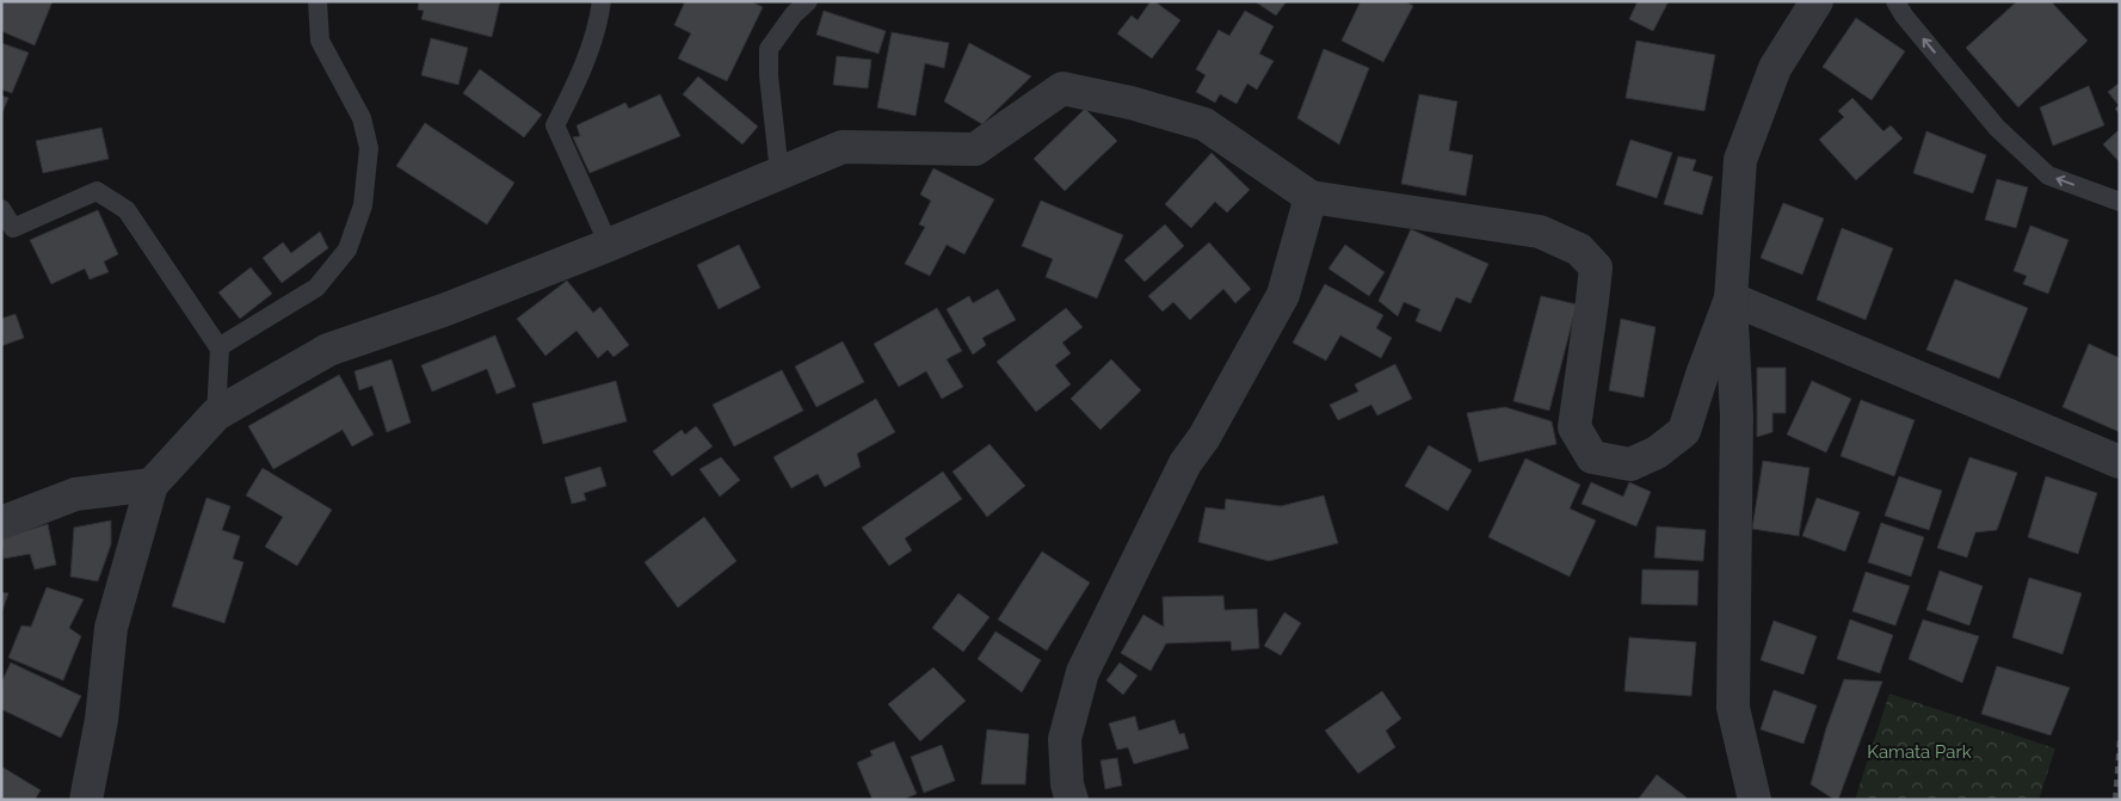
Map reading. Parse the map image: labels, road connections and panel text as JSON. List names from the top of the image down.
{
  "parks": ["Kamata Park"]
}
